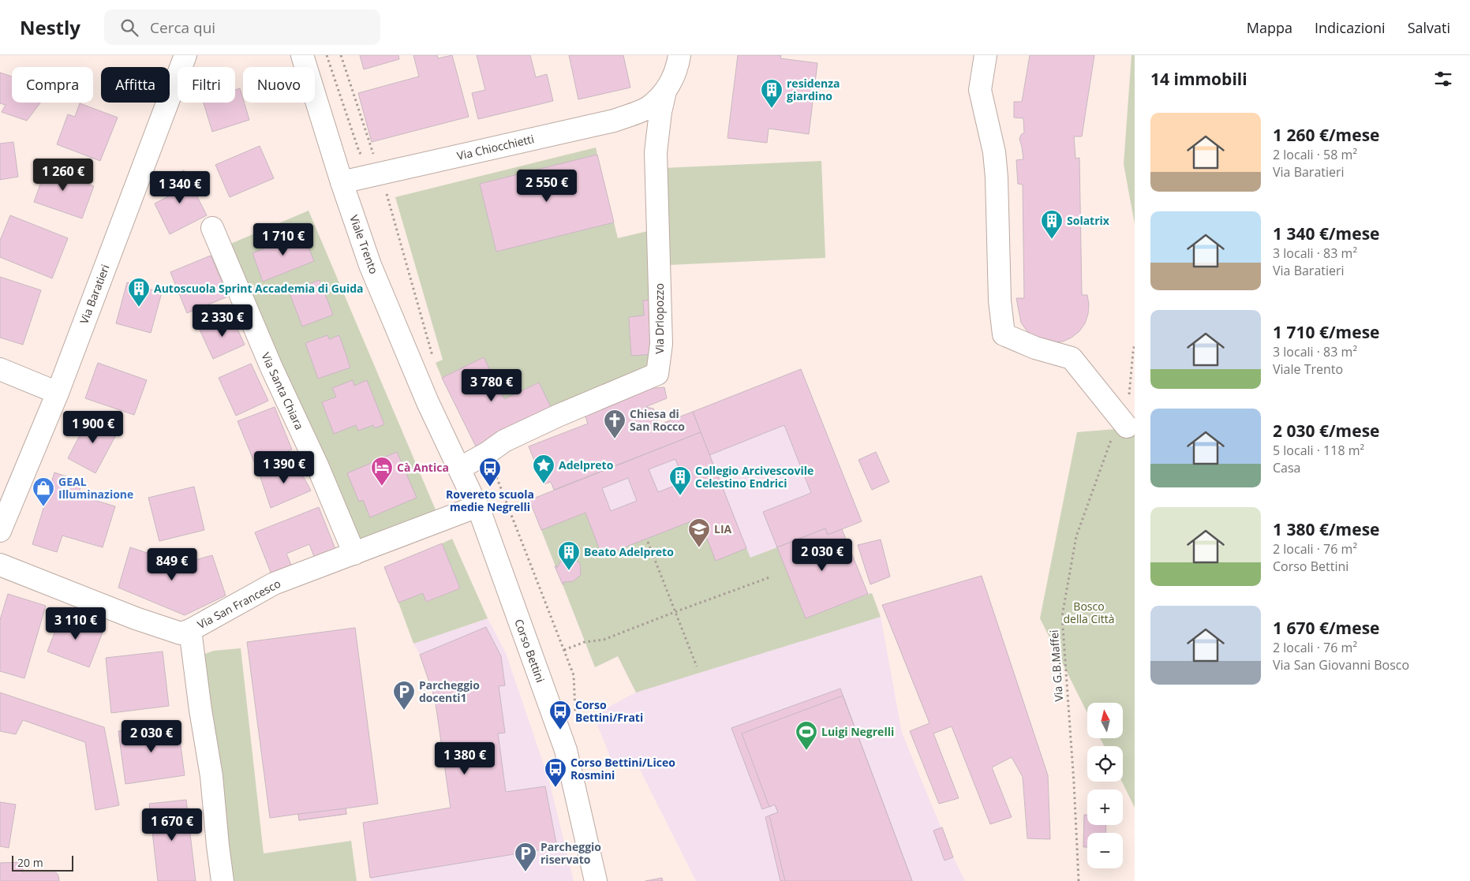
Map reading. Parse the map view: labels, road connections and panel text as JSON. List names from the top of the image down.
{
  "streets": {
    "street": [
      "Via Chiocchietti",
      "Viale Trento",
      "Via Baratieri",
      "Via Driopozzo",
      "Via Santa Chiara",
      "Via San Francesco",
      "Corso Bettini"
    ],
    "path": ["Via G.B.Maffei"]
  },
  "crossings": [
    ["Via Chiocchietti", "Viale Trento"],
    ["Via Chiocchietti", "Via Driopozzo"],
    ["Viale Trento", "Corso Bettini"],
    ["Via Driopozzo", "Corso Bettini"],
    ["Via Santa Chiara", "Via San Francesco"],
    ["Via San Francesco", "Corso Bettini"]
  ],
  "parks": ["Bosco della Città"],
  "places": {
    "building": [
      "residenza giardino",
      "Solatrix",
      "Autoscuola Sprint Accademia di Guida",
      "Collegio Arcivescovile Celestino Endrici",
      "Beato Adelpreto"
    ],
    "church": ["Chiesa di San Rocco"],
    "place": ["Adelpreto"],
    "hotel": ["Cà Antica"],
    "bus stop": ["Rovereto scuola medie Negrelli", "Corso Bettini/Frati", "Corso Bettini/Liceo Rosmini"],
    "shop": ["GEAL Illuminazione"],
    "school or university": ["LIA"],
    "parking": ["Parcheggio docenti1", "Parcheggio riservato"],
    "sports": ["Luigi Negrelli"]
  },
  "scale_bar": "20 m",
  "north": "top",
  "page": {
    "header": "Nestly",
    "search": "Cerca qui",
    "nav": ["Mappa", "Indicazioni", "Salvati"],
    "heading": "14 immobili",
    "chip": [
      "Compra",
      "Affitta",
      "Filtri",
      "Nuovo"
    ],
    "list": [
      {
        "name": "1 260 €/mese",
        "note": "2 locali · 58 m² · Via Baratieri"
      },
      {
        "name": "1 340 €/mese",
        "note": "3 locali · 83 m² · Via Baratieri"
      },
      {
        "name": "1 710 €/mese",
        "note": "3 locali · 83 m² · Viale Trento"
      },
      {
        "name": "2 030 €/mese",
        "note": "5 locali · 118 m² · Casa"
      },
      {
        "name": "1 380 €/mese",
        "note": "2 locali · 76 m² · Corso Bettini"
      },
      {
        "name": "1 670 €/mese",
        "note": "2 locali · 76 m² · Via San Giovanni Bosco"
      }
    ],
    "price": [
      "1 260 €",
      "2 550 €",
      "1 340 €",
      "1 710 €",
      "2 330 €",
      "3 780 €",
      "1 900 €",
      "1 390 €",
      "2 030 €",
      "849 €",
      "3 110 €",
      "2 030 €",
      "1 380 €",
      "1 670 €"
    ],
    "map_buttons": ["+", "−"],
    "scale": "20 m"
  }
}
